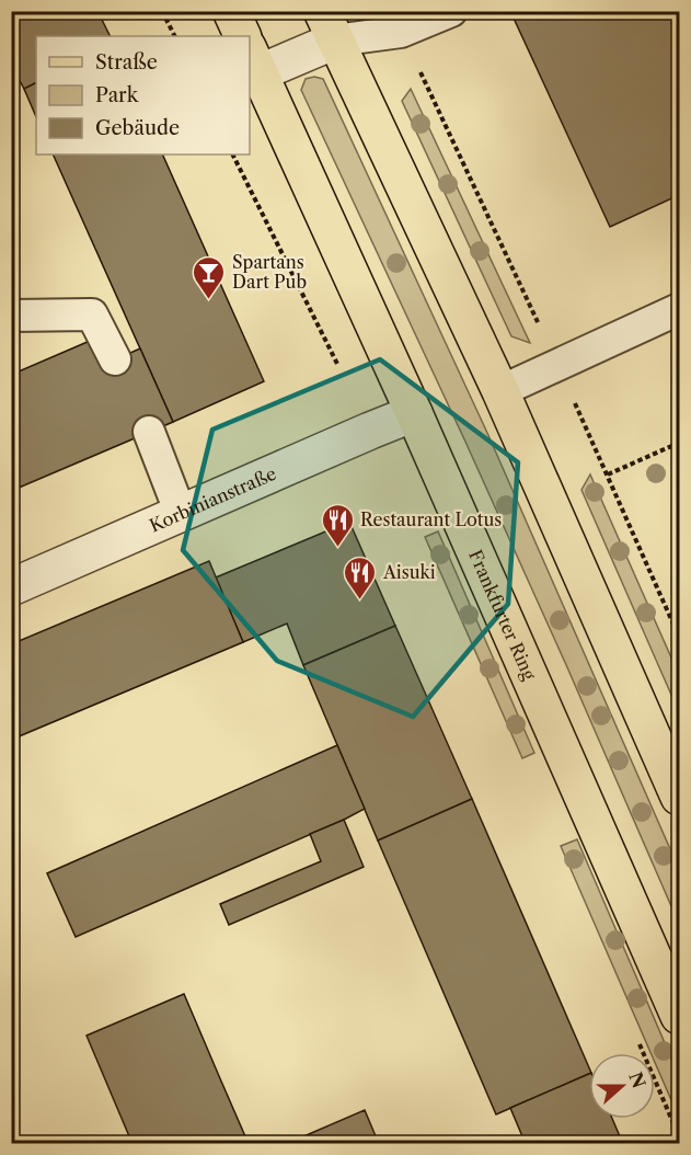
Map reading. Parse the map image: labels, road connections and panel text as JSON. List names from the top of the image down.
{
  "streets": {
    "main road": ["Frankfurter Ring"],
    "street": ["Korbinianstraße"]
  },
  "crossings": [
    ["Korbinianstraße", "Frankfurter Ring"]
  ],
  "places": {
    "bar": ["Spartans Dart Pub"],
    "restaurant": ["Restaurant Lotus", "Aisuki"]
  },
  "legend": ["Straße", "Park", "Gebäude"],
  "north": "right"
}
